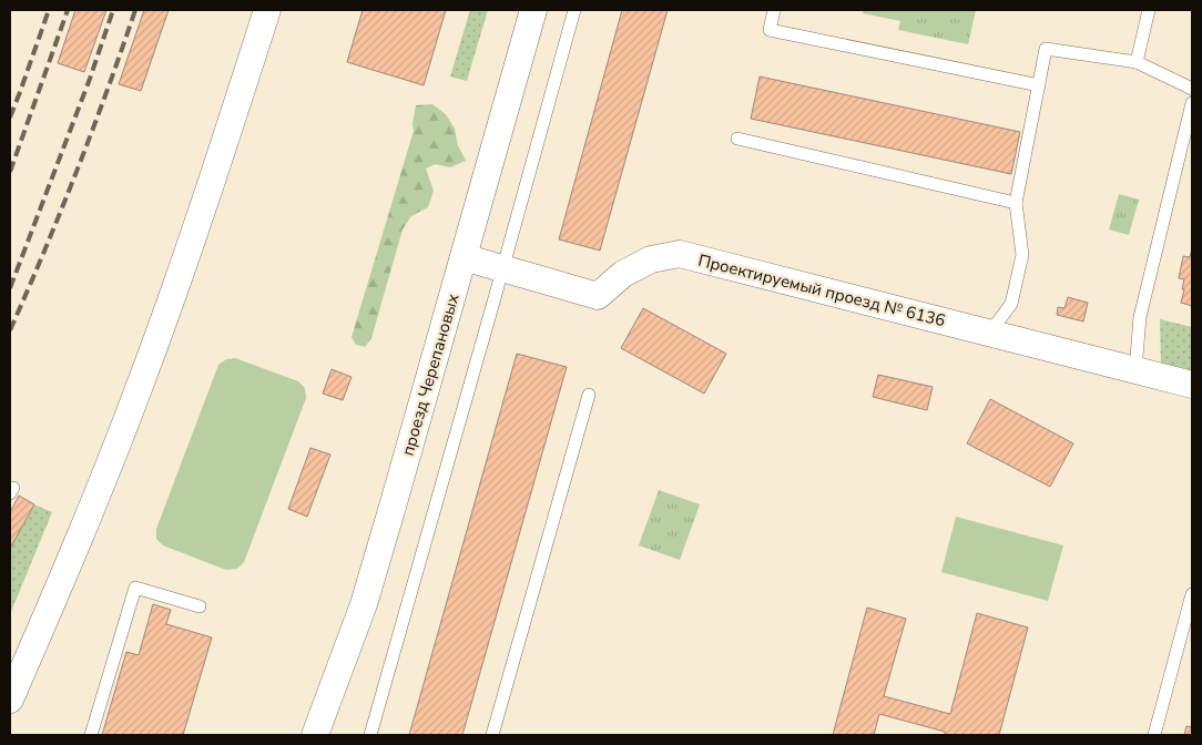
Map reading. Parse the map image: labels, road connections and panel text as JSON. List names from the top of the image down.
{
  "streets": {
    "street": ["Проектируемый проезд № 6136", "проезд Черепановых"]
  },
  "crossings": [
    ["Проектируемый проезд № 6136", "проезд Черепановых"]
  ]
}
